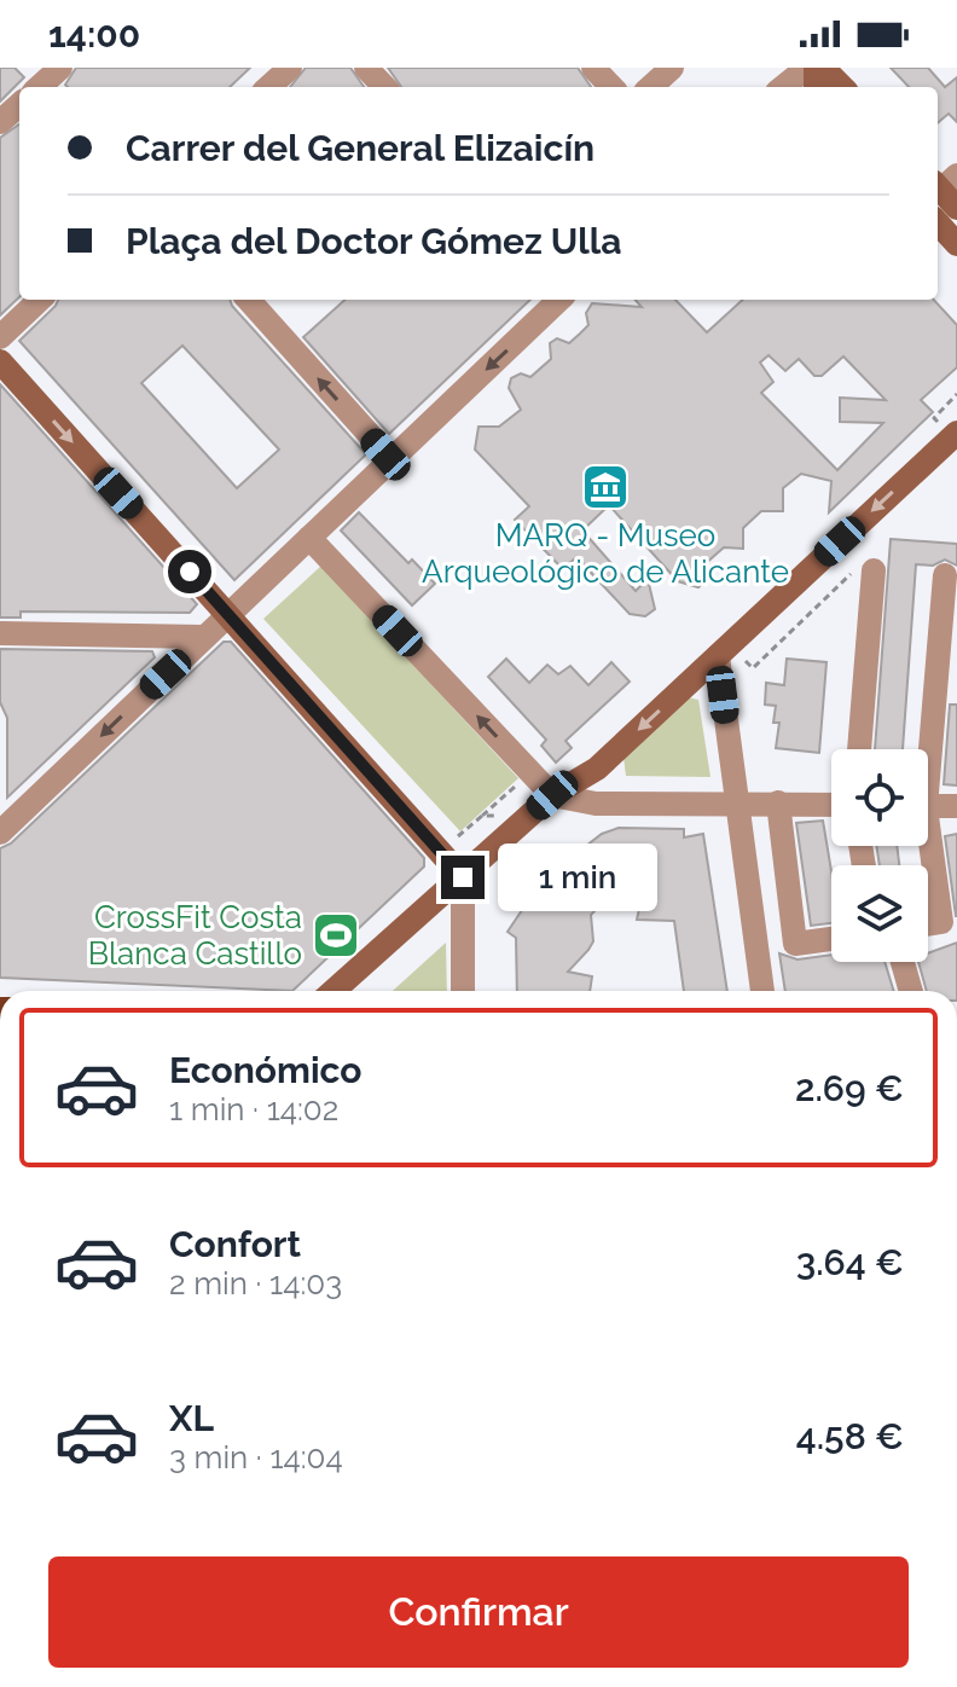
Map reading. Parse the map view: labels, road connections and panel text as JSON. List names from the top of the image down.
{
  "places": {
    "museum": ["MARQ - Museo Arqueológico de Alicante"],
    "sports": ["CrossFit Costa Blanca Castillo"]
  },
  "page": {
    "status": "14:00",
    "banner": ["Carrer del General Elizaicín", "Plaça del Doctor Gómez Ulla"],
    "bubble": "1 min",
    "list": [
      {
        "name": "Económico",
        "note": "1 min · 14:02",
        "value": "2.69 €"
      },
      {
        "name": "Confort",
        "note": "2 min · 14:03",
        "value": "3.64 €"
      },
      {
        "name": "XL",
        "note": "3 min · 14:04",
        "value": "4.58 €"
      }
    ],
    "buttons": "Confirmar"
  }
}
